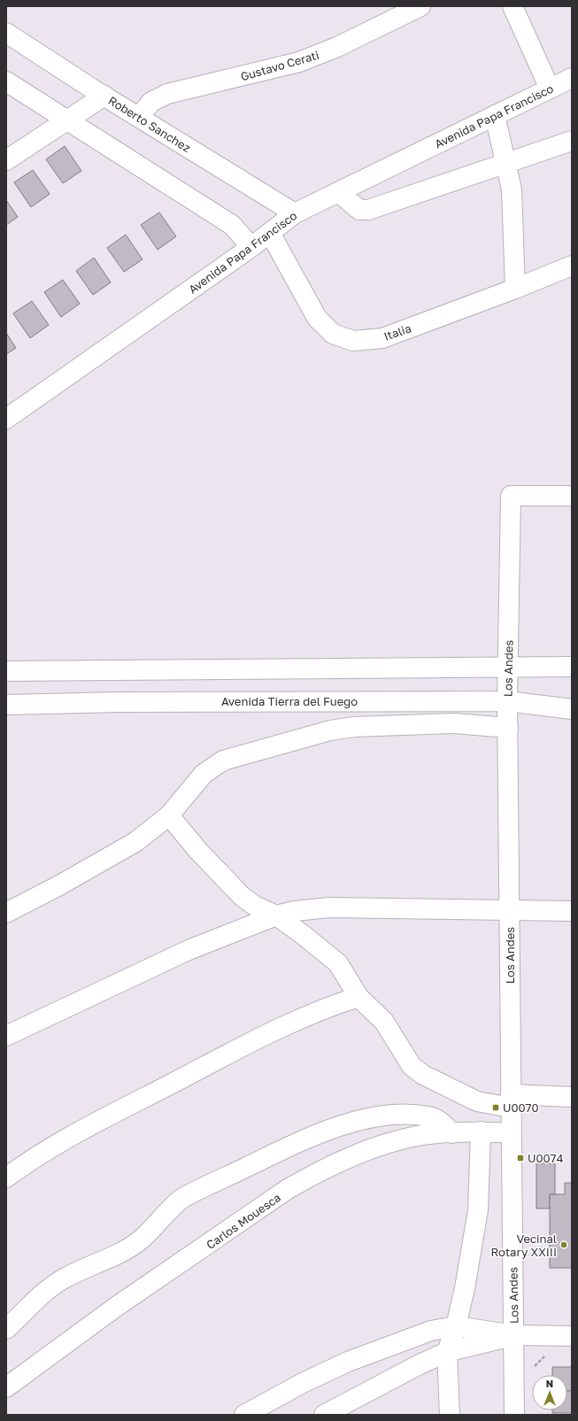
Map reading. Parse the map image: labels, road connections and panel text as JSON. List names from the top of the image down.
{
  "streets": {
    "street": [
      "Gustavo Cerati",
      "Avenida Papa Francisco",
      "Roberto Sanchez",
      "Italia",
      "Los Andes",
      "Avenida Tierra del Fuego",
      "Carlos Mouesca"
    ]
  },
  "crossings": [
    ["Gustavo Cerati", "Roberto Sanchez"],
    ["Avenida Papa Francisco", "Roberto Sanchez"],
    ["Avenida Papa Francisco", "Italia"],
    ["Los Andes", "Avenida Tierra del Fuego"],
    ["Los Andes", "Carlos Mouesca"]
  ],
  "places": {
    "transit": ["U0070", "U0074"],
    "other": ["Vecinal Rotary XXIII"]
  },
  "north": "top"
}
